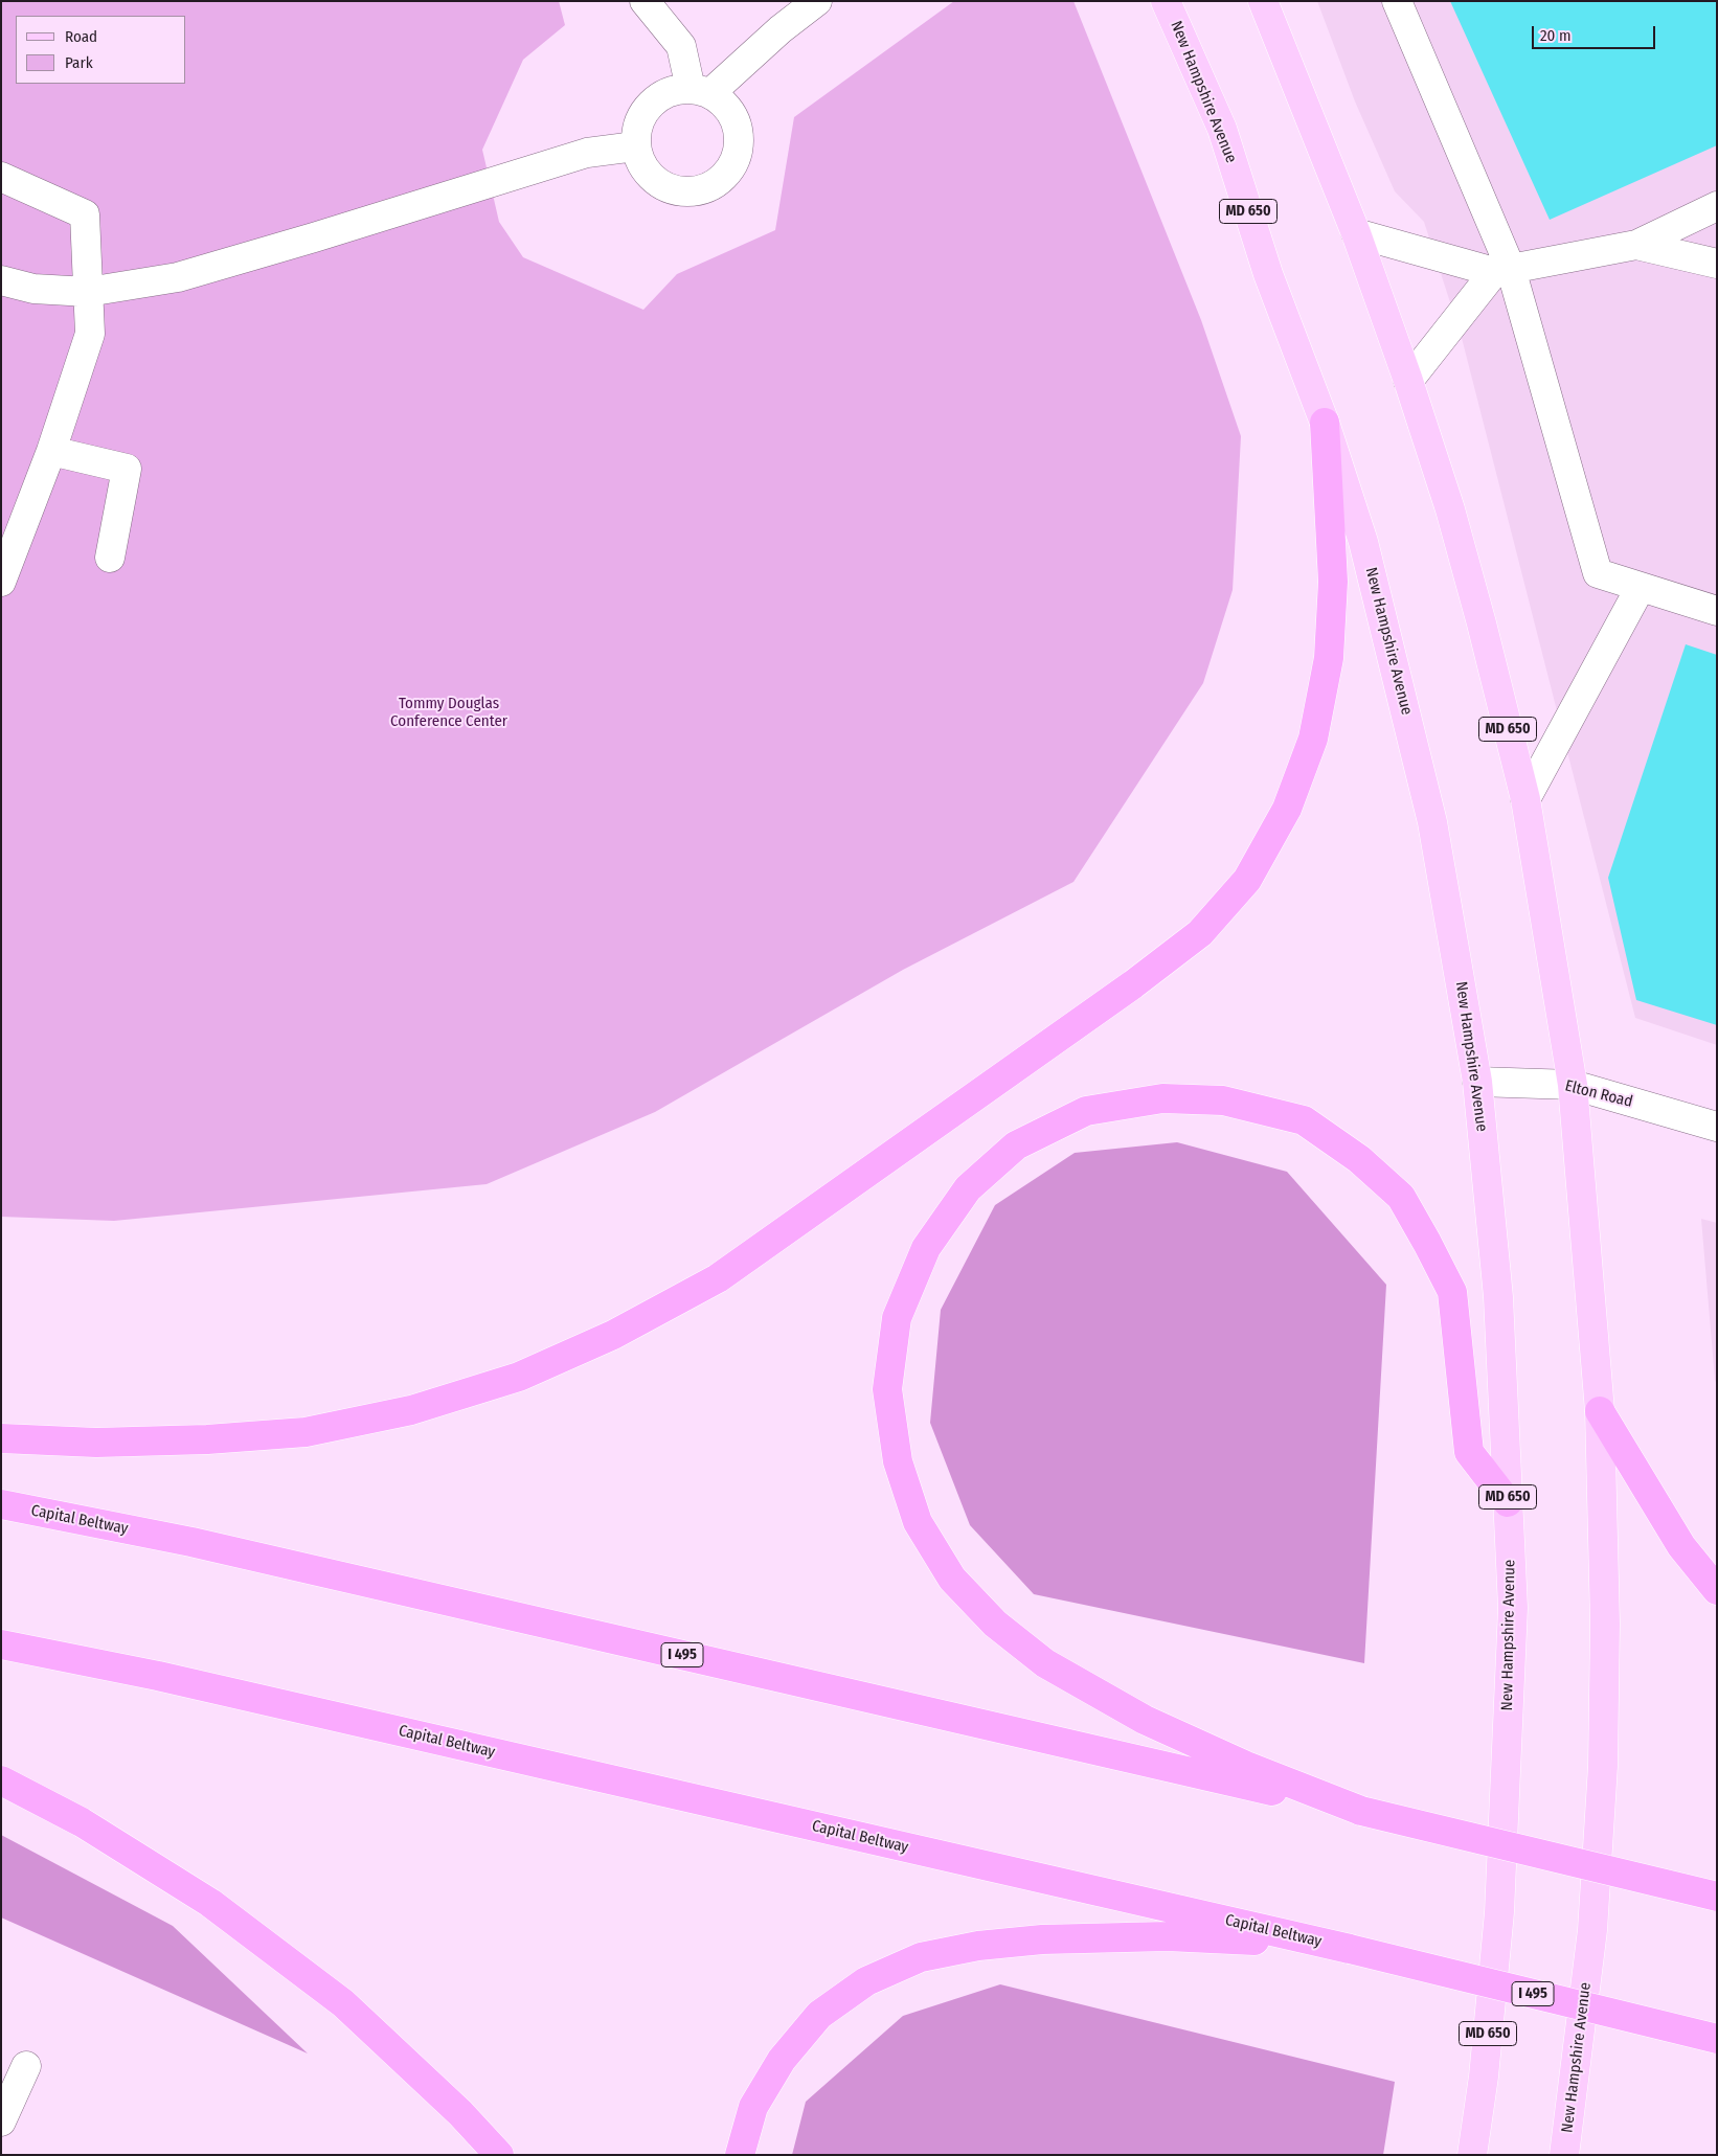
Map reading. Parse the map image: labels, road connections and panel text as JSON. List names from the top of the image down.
{
  "streets": {
    "highway": ["Capital Beltway", "I 495"],
    "main road": ["New Hampshire Avenue", "MD 650"],
    "street": ["Elton Road"]
  },
  "crossings": [
    ["New Hampshire Avenue", "Elton Road"]
  ],
  "parks": ["Tommy Douglas Conference Center"],
  "legend": ["Road", "Park"],
  "scale_bar": "20 m"
}
